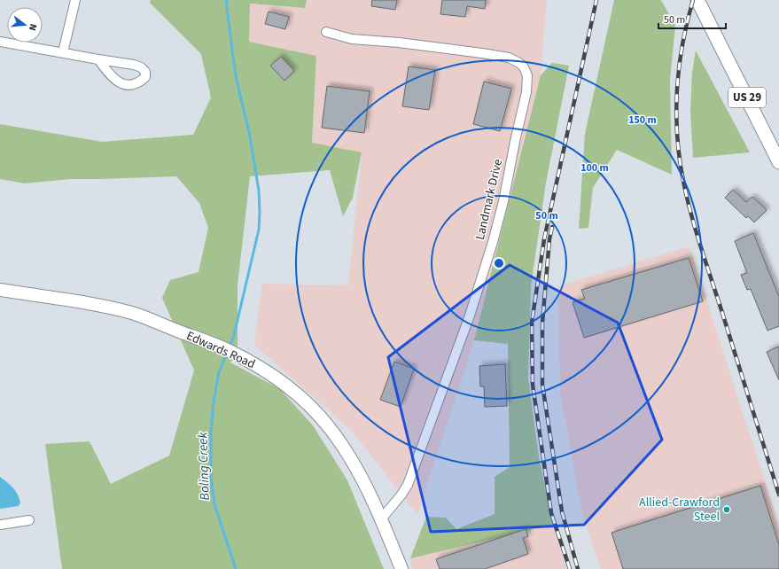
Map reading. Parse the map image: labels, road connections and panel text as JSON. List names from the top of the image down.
{
  "streets": {
    "main road": ["US 29", "Edwards Road"],
    "street": ["Landmark Drive"]
  },
  "crossings": [
    ["Landmark Drive", "Edwards Road"]
  ],
  "water": ["Boling Creek"],
  "places": ["Allied-Crawford Steel"],
  "scale_bar": "50 m",
  "north": "right",
  "rings": ["150 m", "100 m", "50 m"]
}
